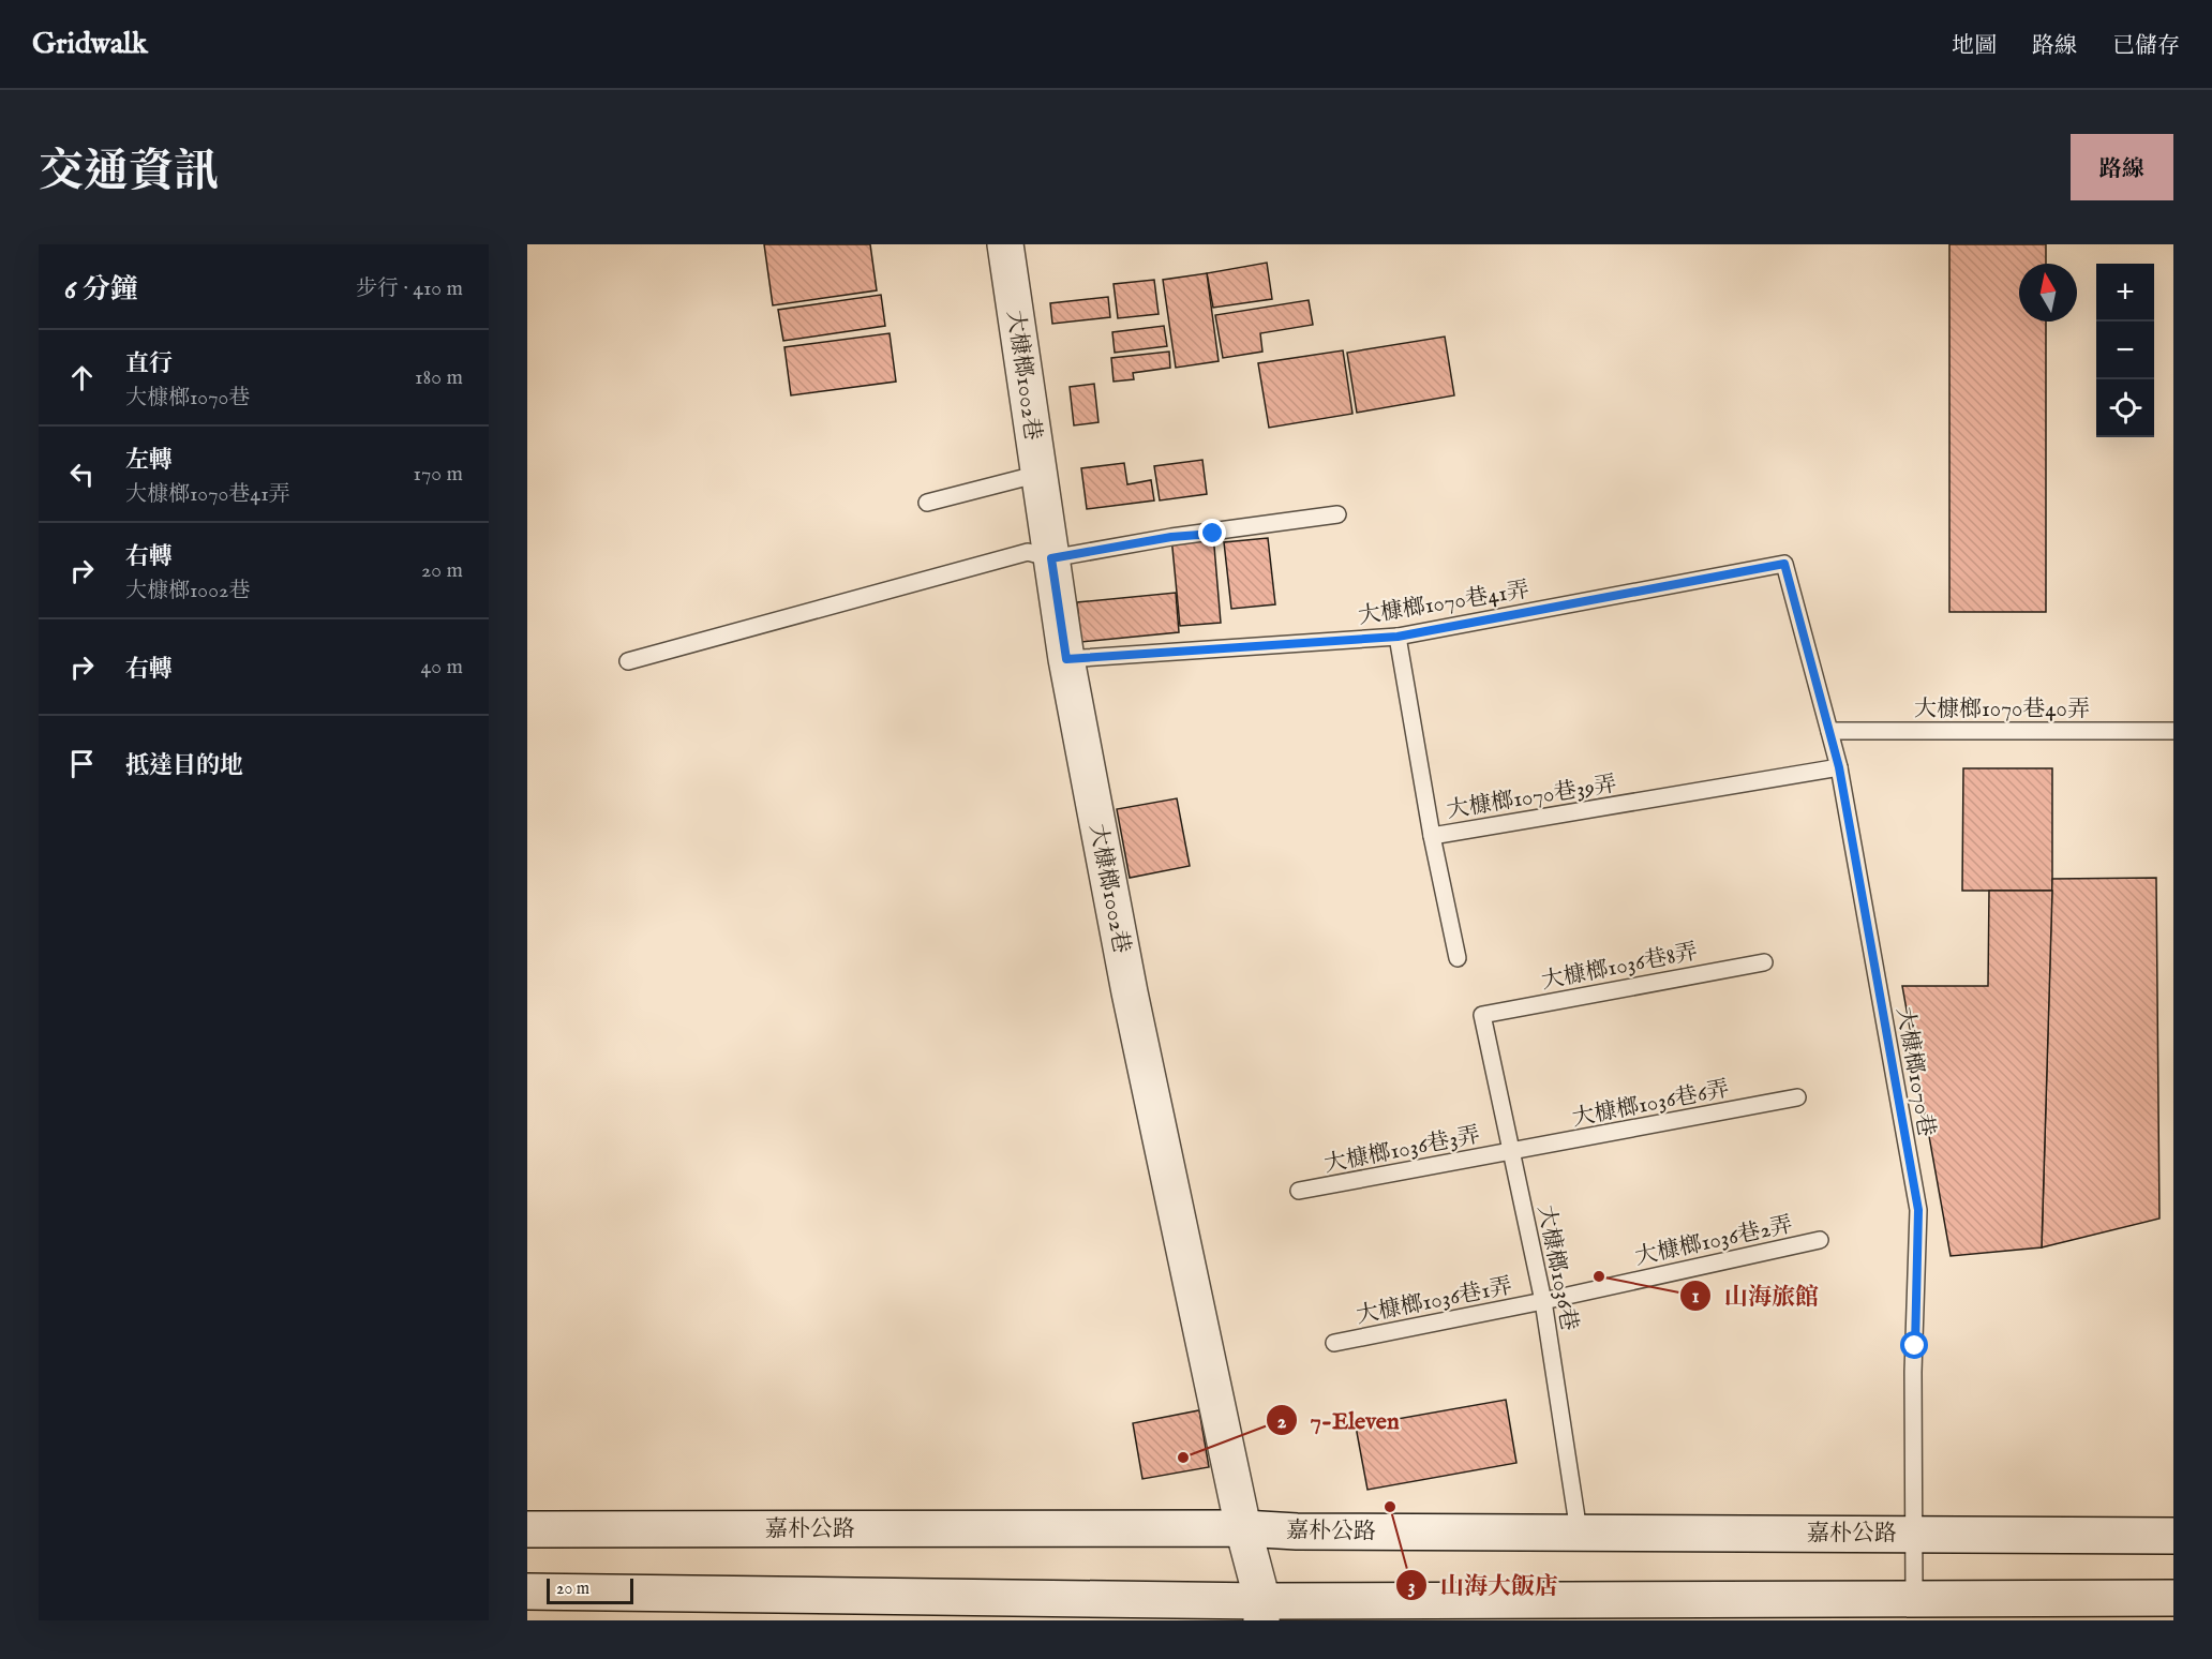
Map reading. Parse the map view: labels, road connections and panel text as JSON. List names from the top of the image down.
{
  "streets": {
    "main road": ["大槺榔1002巷", "嘉朴公路"],
    "lane": [
      "大槺榔1070巷41弄",
      "大槺榔1070巷40弄",
      "大槺榔1070巷39弄",
      "大槺榔1036巷8弄",
      "大槺榔1070巷",
      "大槺榔1036巷6弄",
      "大槺榔1036巷3弄",
      "大槺榔1036巷2弄",
      "大槺榔1036巷",
      "大槺榔1036巷1弄"
    ]
  },
  "crossings": [
    ["大槺榔1002巷", "大槺榔1070巷41弄"],
    ["大槺榔1002巷", "嘉朴公路"],
    ["大槺榔1070巷41弄", "大槺榔1070巷39弄"],
    ["大槺榔1070巷41弄", "大槺榔1070巷"],
    ["大槺榔1070巷40弄", "大槺榔1070巷"],
    ["大槺榔1070巷39弄", "大槺榔1070巷"],
    ["大槺榔1036巷8弄", "大槺榔1036巷"],
    ["大槺榔1070巷", "嘉朴公路"],
    ["大槺榔1036巷6弄", "大槺榔1036巷3弄"],
    ["大槺榔1036巷6弄", "大槺榔1036巷"],
    ["大槺榔1036巷3弄", "大槺榔1036巷"],
    ["大槺榔1036巷2弄", "大槺榔1036巷"],
    ["大槺榔1036巷2弄", "大槺榔1036巷1弄"],
    ["大槺榔1036巷", "大槺榔1036巷1弄"],
    ["大槺榔1036巷", "嘉朴公路"]
  ],
  "places": ["山海旅館", "7-Eleven", "山海大飯店"],
  "scale_bar": "20 m",
  "north": "top",
  "page": {
    "header": "Gridwalk",
    "nav": ["地圖", "路線", "已儲存"],
    "title": "交通資訊",
    "buttons": "路線",
    "heading": ["6 分鐘", "步行 · 410 m"],
    "map_buttons": ["+", "−"],
    "list": [
      ["直行", "大槺榔1070巷", "180 m"],
      ["左轉", "大槺榔1070巷41弄", "170 m"],
      ["右轉", "大槺榔1002巷", "20 m"],
      ["右轉", "40 m"],
      "抵達目的地"
    ],
    "scale": "20 m"
  }
}
